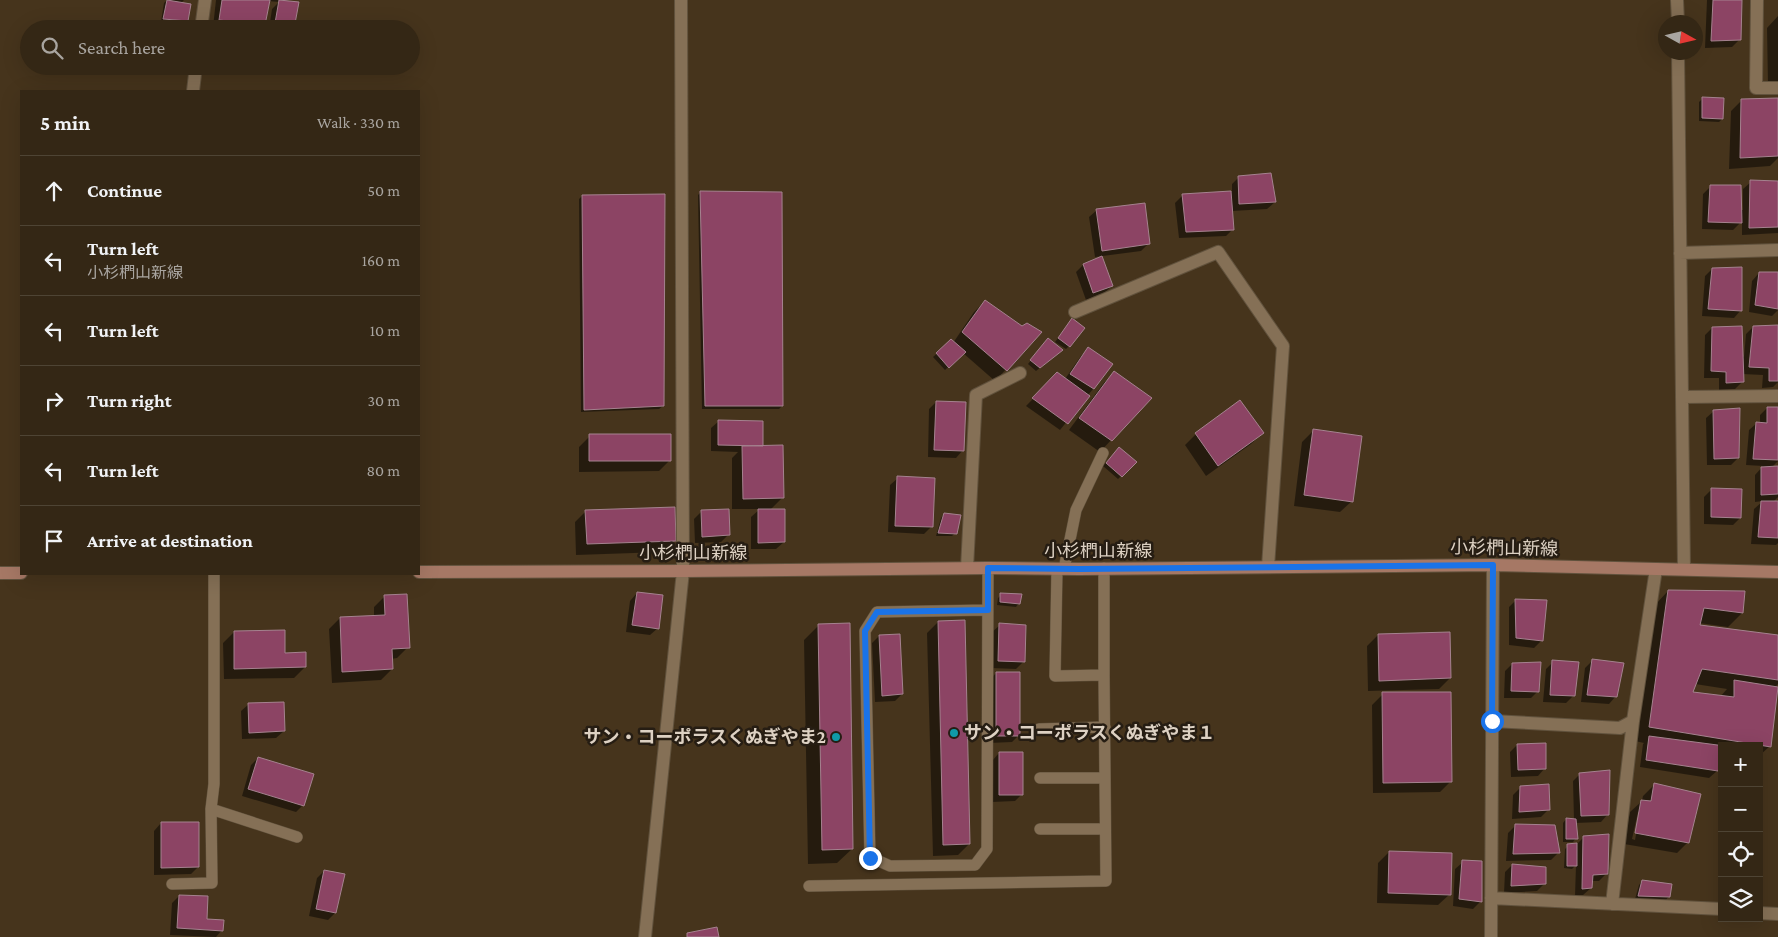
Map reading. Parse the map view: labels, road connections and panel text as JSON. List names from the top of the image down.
{
  "streets": {
    "main road": ["小杉椚山新線"]
  },
  "places": ["サン・コーポラスくぬぎやま１", "サン・コーポラスくぬぎやま2"],
  "north": "right",
  "page": {
    "search": "Search here",
    "heading": ["5 min", "Walk · 330 m"],
    "list": [
      ["Continue", "50 m"],
      ["Turn left", "小杉椚山新線", "160 m"],
      ["Turn left", "10 m"],
      ["Turn right", "30 m"],
      ["Turn left", "80 m"],
      "Arrive at destination"
    ],
    "map_buttons": ["+", "−"]
  }
}
